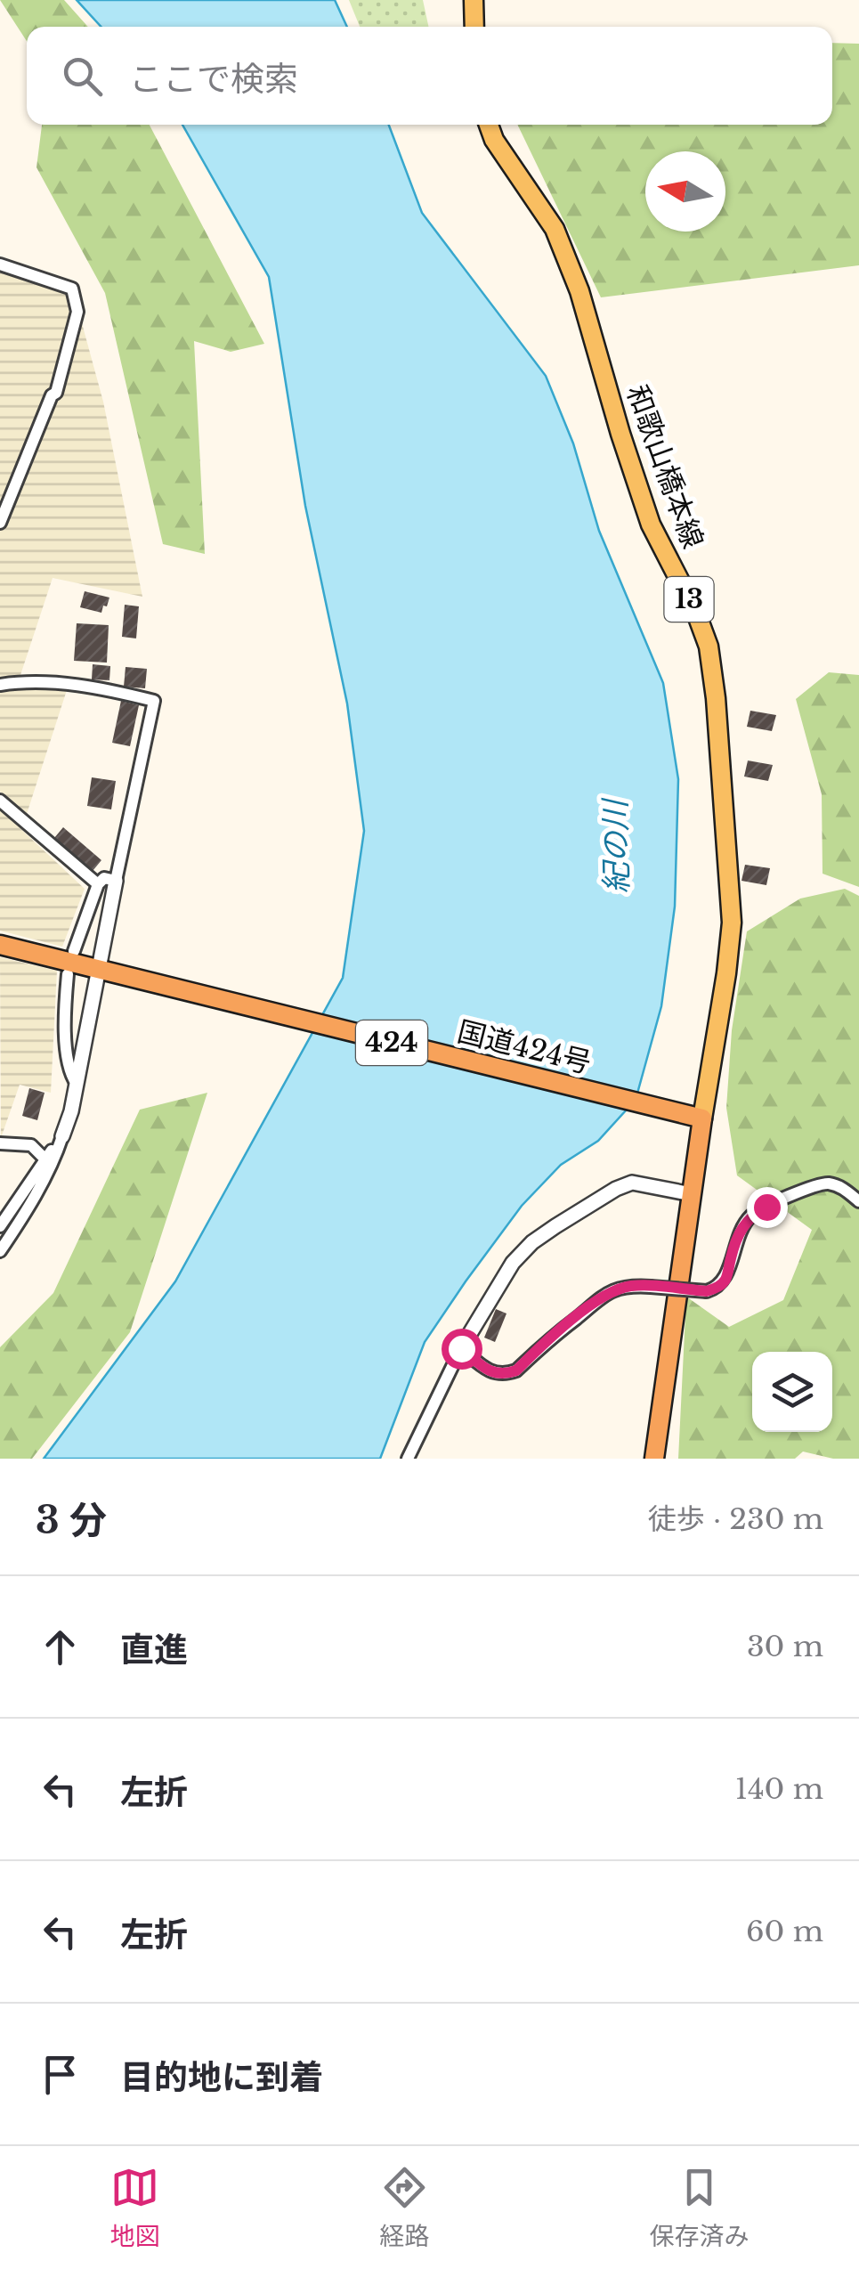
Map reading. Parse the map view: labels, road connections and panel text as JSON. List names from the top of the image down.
{
  "streets": {
    "highway": ["424", "国道424号"],
    "main road": ["和歌山橋本線", "13"]
  },
  "crossings": [
    ["和歌山橋本線", "国道424号"]
  ],
  "water": ["紀の川"],
  "north": "left",
  "page": {
    "search": "ここで検索",
    "heading": ["3 分", "徒歩 · 230 m"],
    "list": [
      ["直進", "30 m"],
      ["左折", "140 m"],
      ["左折", "60 m"],
      "目的地に到着"
    ],
    "nav": ["地図", "経路", "保存済み"]
  }
}
